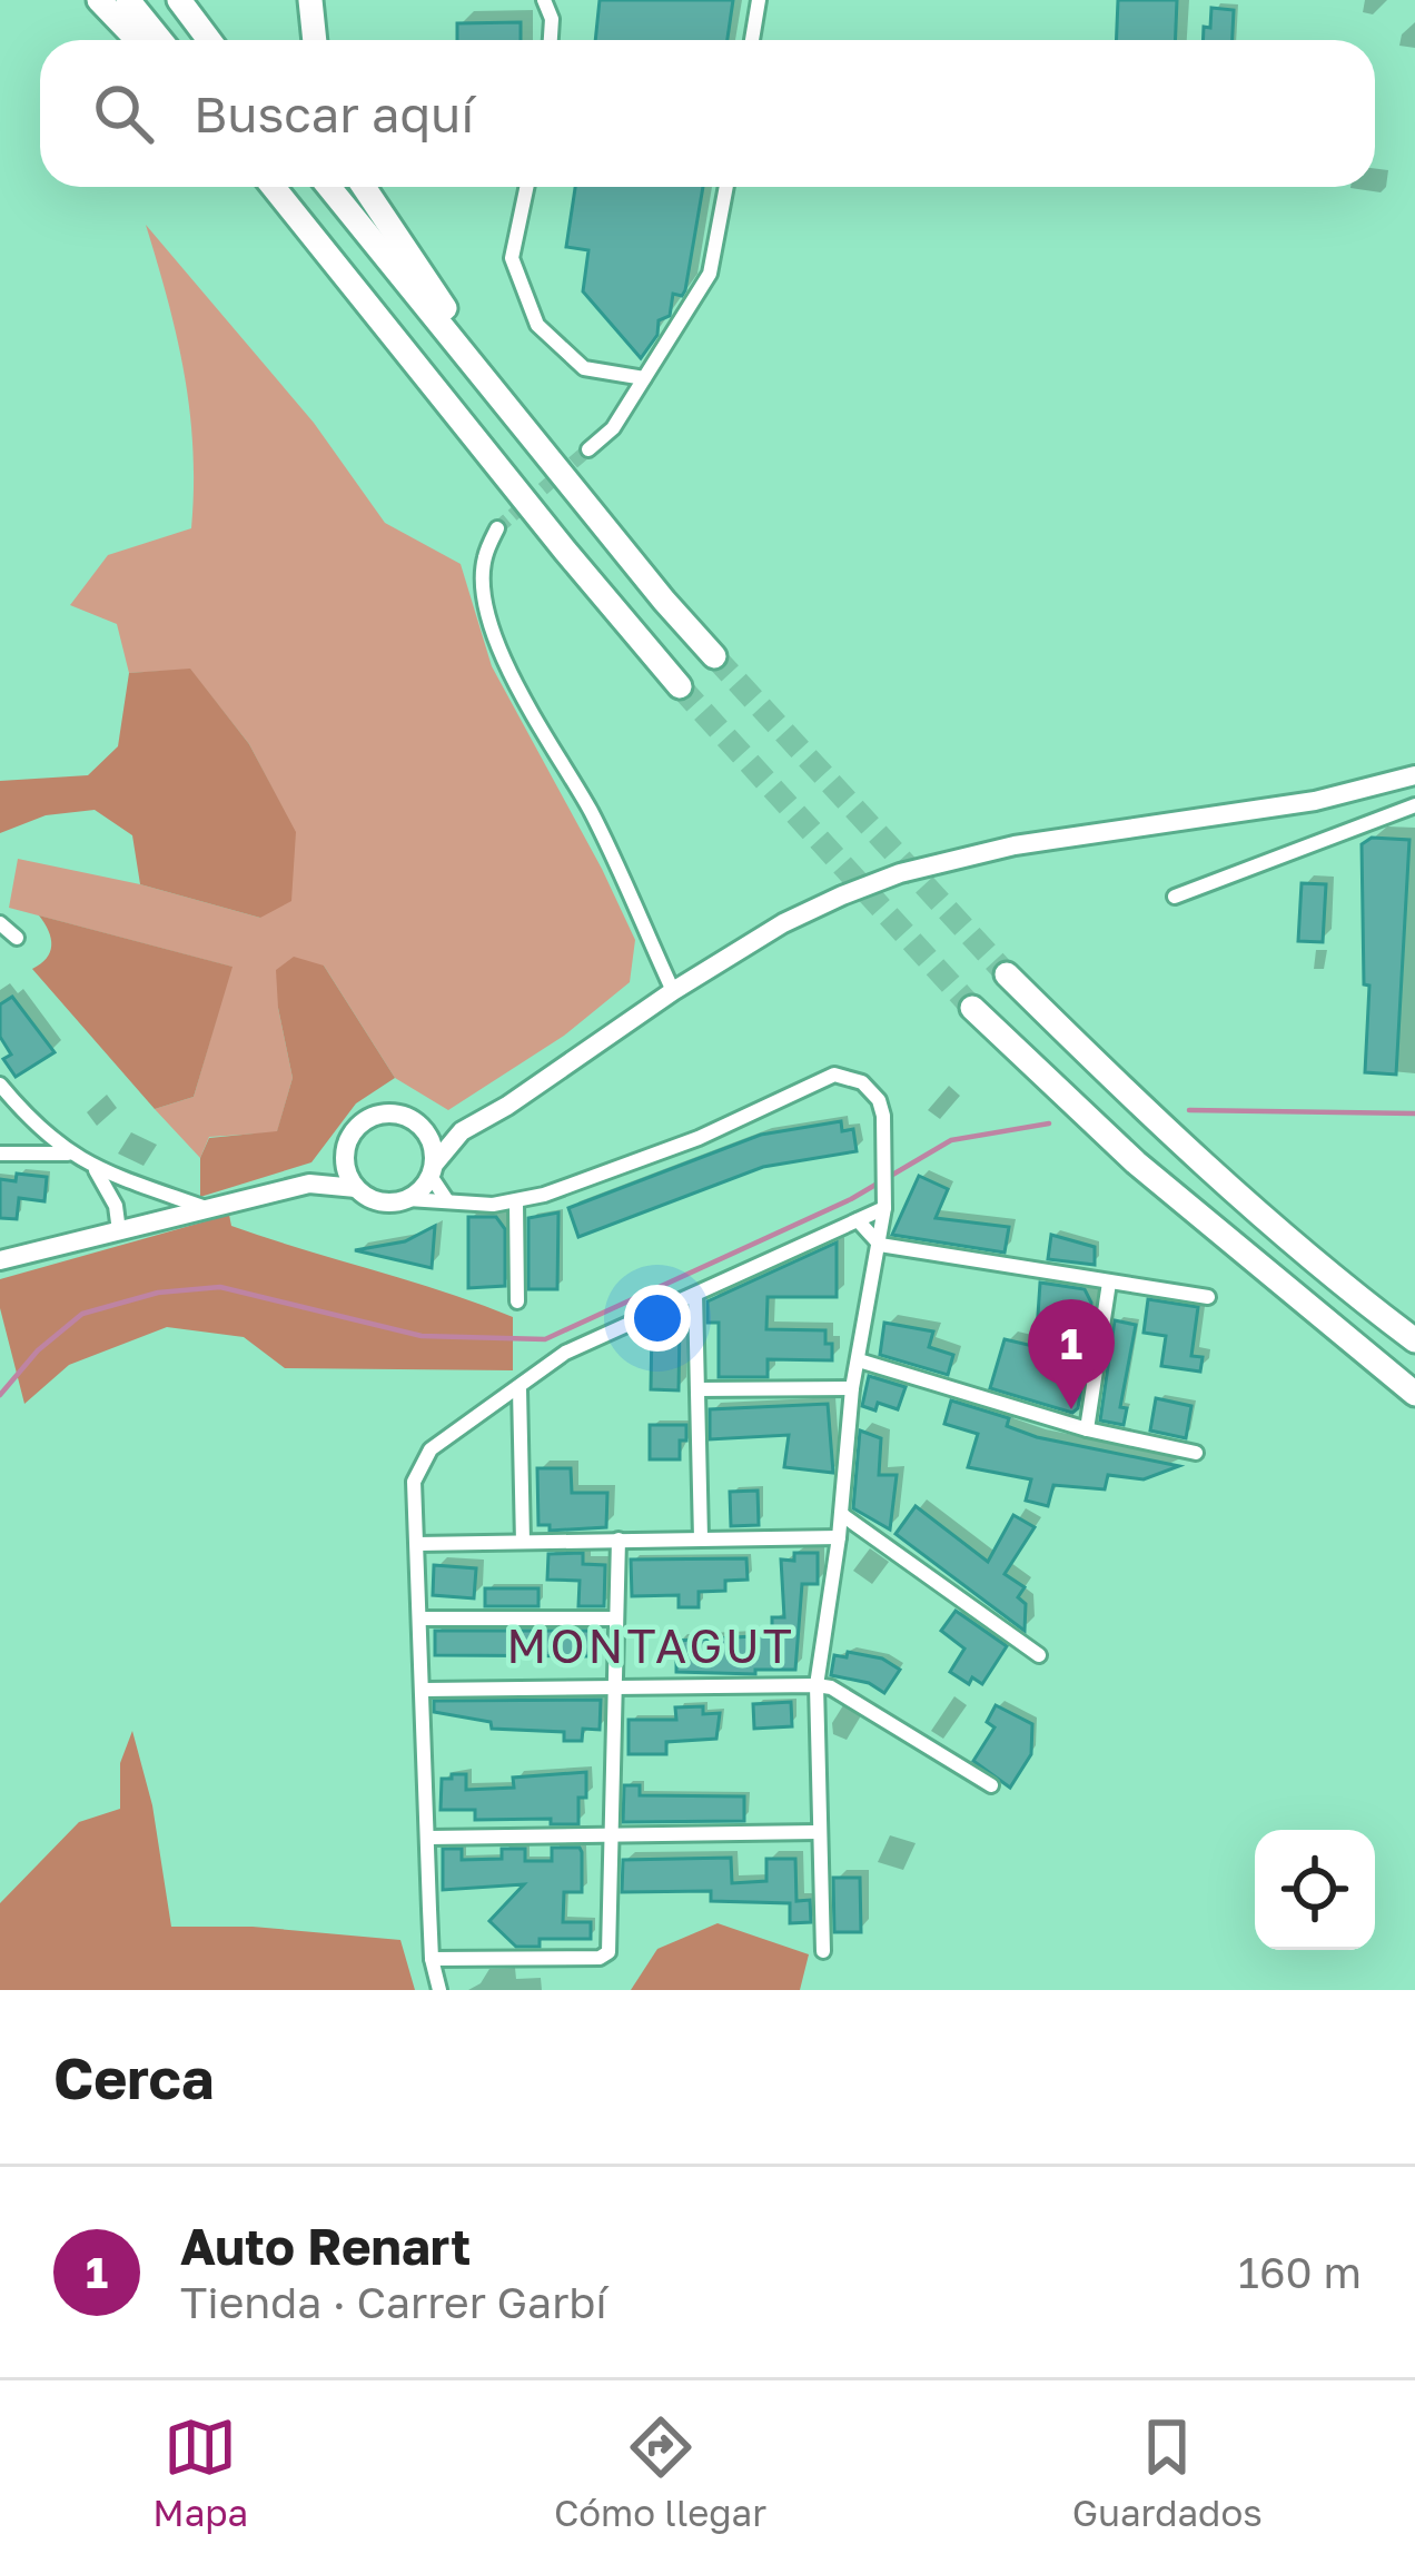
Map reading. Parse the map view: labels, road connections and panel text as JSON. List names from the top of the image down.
{
  "districts": ["MONTAGUT"],
  "page": {
    "search": "Buscar aquí",
    "pins": "1",
    "heading": "Cerca",
    "list": [
      {
        "mark": "1",
        "name": "Auto Renart",
        "note": "Tienda · Carrer Garbí",
        "value": "160 m"
      }
    ],
    "nav": ["Mapa", "Cómo llegar", "Guardados"]
  }
}
